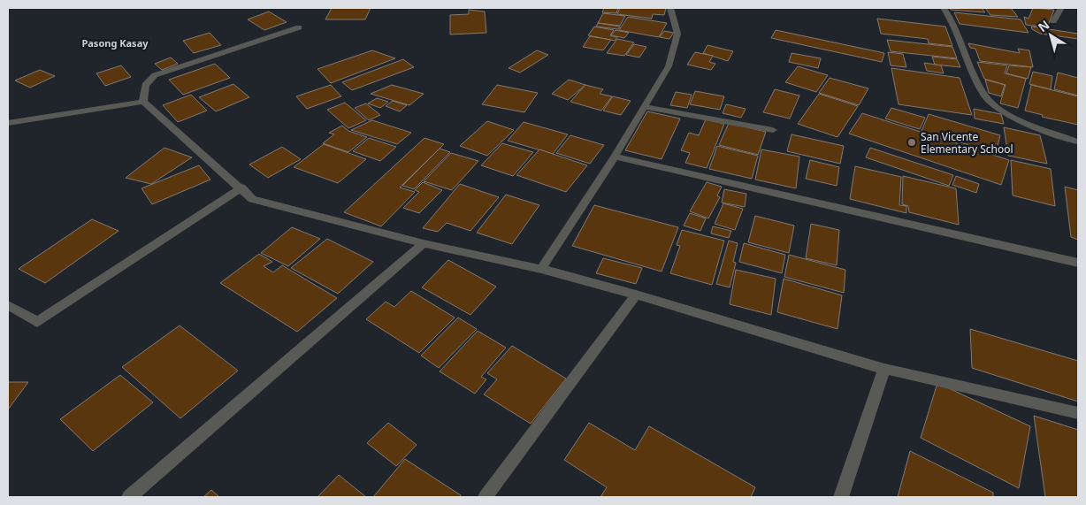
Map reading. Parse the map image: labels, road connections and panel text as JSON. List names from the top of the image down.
{
  "districts": ["Pasong Kasay"],
  "places": ["San Vicente Elementary School"],
  "north": "top left"
}
